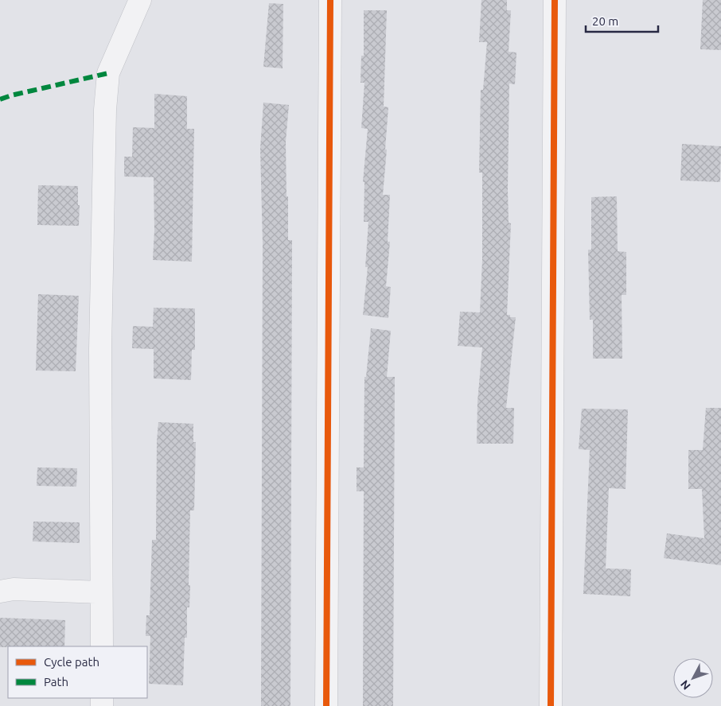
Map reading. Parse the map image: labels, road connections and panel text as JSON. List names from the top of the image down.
{
  "legend": ["Cycle path", "Path"],
  "scale_bar": "20 m",
  "north": "bottom left"
}
